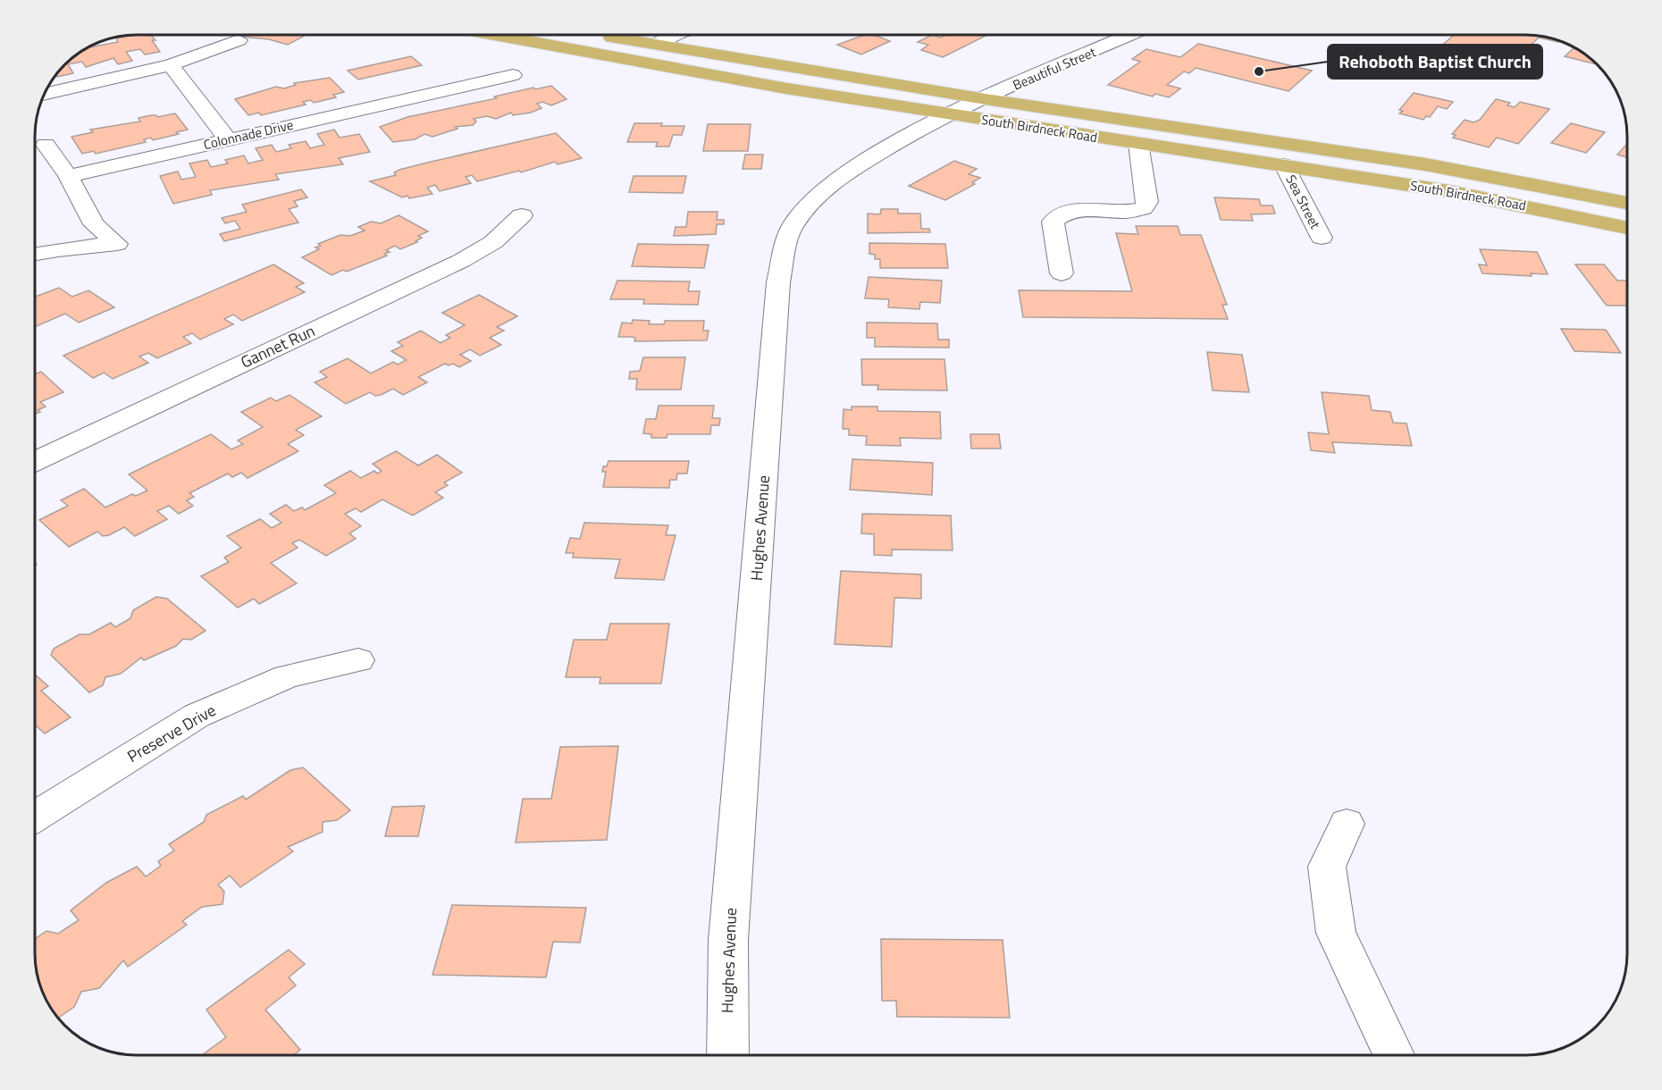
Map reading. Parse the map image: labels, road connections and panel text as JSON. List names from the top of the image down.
{
  "streets": {
    "main road": ["South Birdneck Road"],
    "street": [
      "Beautiful Street",
      "Colonnade Drive",
      "Sea Street",
      "Gannet Run",
      "Hughes Avenue",
      "Preserve Drive"
    ]
  },
  "crossings": [
    ["Beautiful Street", "South Birdneck Road"],
    ["Beautiful Street", "Hughes Avenue"],
    ["South Birdneck Road", "Sea Street"],
    ["South Birdneck Road", "Hughes Avenue"]
  ],
  "places": ["Rehoboth Baptist Church"]
}
